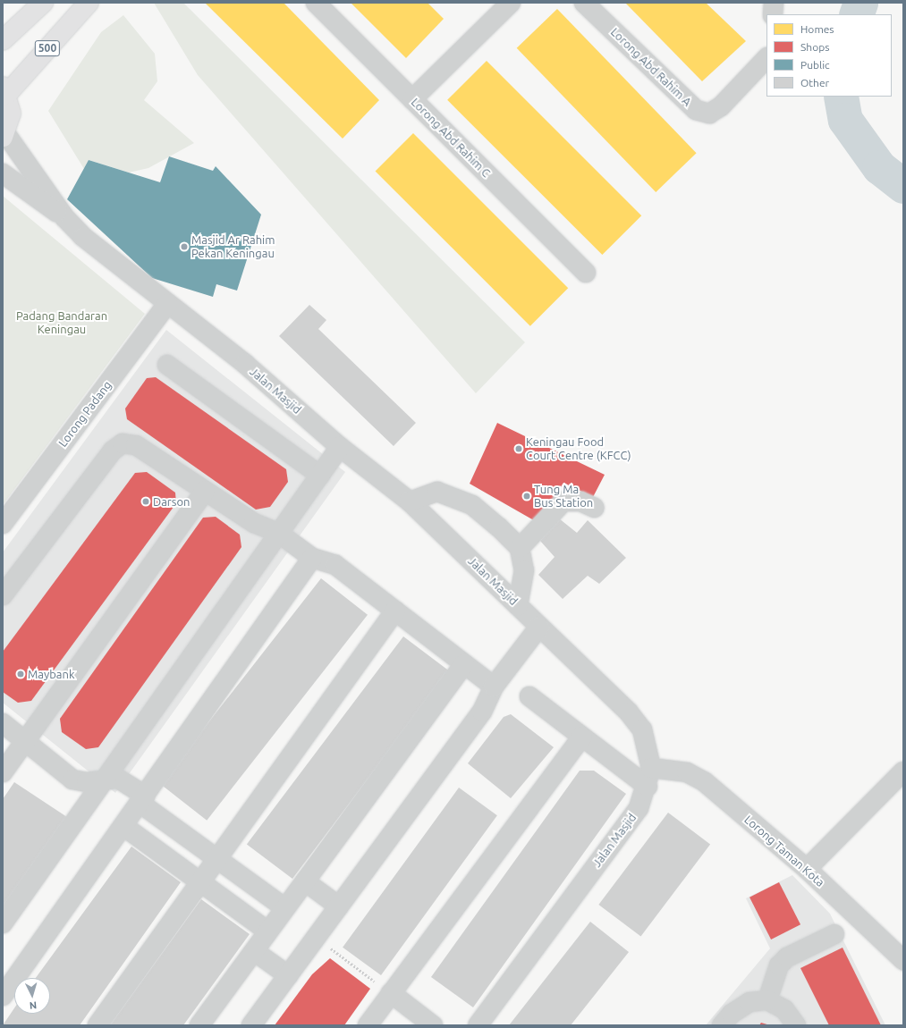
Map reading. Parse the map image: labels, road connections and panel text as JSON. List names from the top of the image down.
{
  "streets": {
    "main road": ["500"],
    "street": [
      "Lorong Abd Rahim A",
      "Lorong Abd Rahim C",
      "Jalan Masjid",
      "Lorong Padang",
      "Lorong Taman Kota"
    ]
  },
  "crossings": [
    ["Jalan Masjid", "Lorong Padang"],
    ["Jalan Masjid", "Lorong Taman Kota"]
  ],
  "parks": ["Padang Bandaran Keningau"],
  "places": [
    "Masjid Ar Rahim Pekan Keningau",
    "Keningau Food Court Centre (KFCC)",
    "Tung Ma Bus Station",
    "Darson",
    "Maybank"
  ],
  "legend": [
    "Homes",
    "Shops",
    "Public",
    "Other"
  ],
  "north": "bottom"
}
